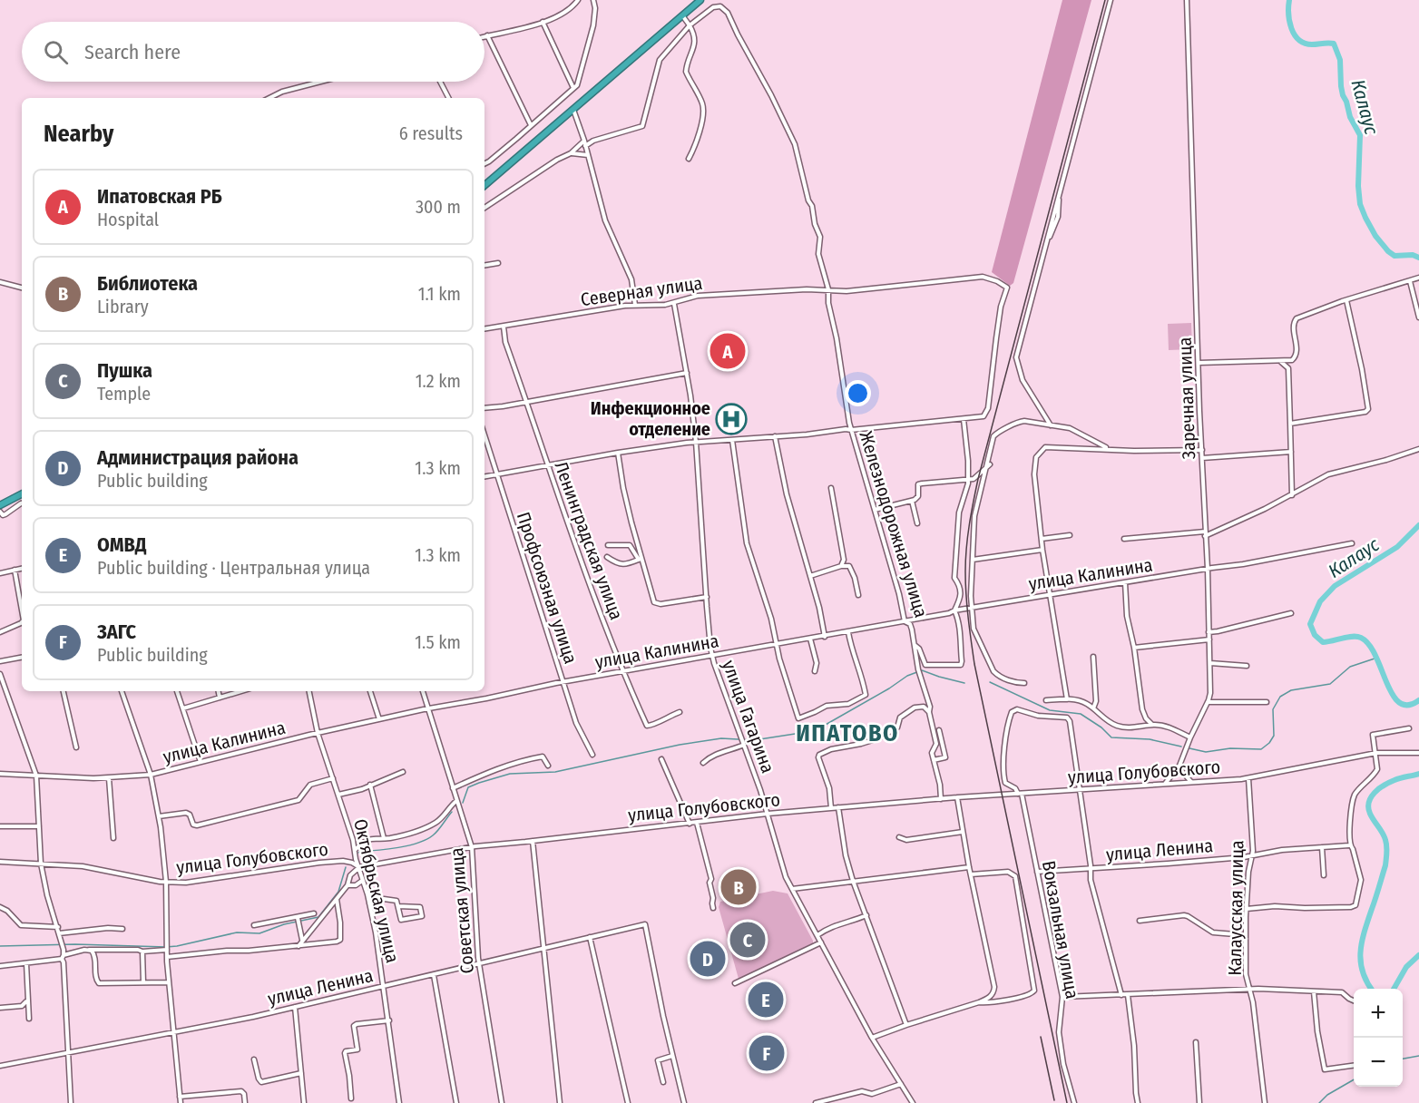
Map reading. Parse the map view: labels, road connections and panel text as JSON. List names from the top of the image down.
{
  "streets": {
    "street": [
      "Северная улица",
      "Заречная улица",
      "Железнодорожная улица",
      "Ленинградская улица",
      "улица Калинина",
      "Профсоюзная улица",
      "улица Гагарина",
      "улица Голубовского",
      "улица Ленина",
      "Октябрьская улица",
      "Калаусская улица",
      "Советская улица",
      "Вокзальная улица"
    ]
  },
  "crossings": [
    ["Северная улица", "Железнодорожная улица"],
    ["Северная улица", "Ленинградская улица"],
    ["Северная улица", "улица Гагарина"],
    ["Заречная улица", "улица Калинина"],
    ["Заречная улица", "улица Голубовского"],
    ["Железнодорожная улица", "улица Калинина"],
    ["Ленинградская улица", "улица Калинина"],
    ["улица Калинина", "Профсоюзная улица"],
    ["улица Калинина", "улица Гагарина"],
    ["улица Калинина", "Октябрьская улица"],
    ["улица Калинина", "Советская улица"],
    ["улица Гагарина", "улица Голубовского"],
    ["улица Голубовского", "Октябрьская улица"],
    ["улица Голубовского", "Калаусская улица"],
    ["улица Голубовского", "Советская улица"],
    ["улица Голубовского", "Вокзальная улица"],
    ["улица Ленина", "Октябрьская улица"],
    ["улица Ленина", "Калаусская улица"],
    ["улица Ленина", "Советская улица"],
    ["улица Ленина", "Вокзальная улица"]
  ],
  "districts": ["ИПАТОВО"],
  "water": ["Калаус"],
  "places": {
    "hospital": ["Инфекционное отделение"]
  },
  "page": {
    "search": "Search here",
    "heading": ["Nearby", "6 results"],
    "list": [
      {
        "mark": "A",
        "name": "Ипатовская РБ",
        "note": "Hospital",
        "value": "300 m"
      },
      {
        "mark": "B",
        "name": "Библиотека",
        "note": "Library",
        "value": "1.1 km"
      },
      {
        "mark": "C",
        "name": "Пушка",
        "note": "Temple",
        "value": "1.2 km"
      },
      {
        "mark": "D",
        "name": "Администрация района",
        "note": "Public building",
        "value": "1.3 km"
      },
      {
        "mark": "E",
        "name": "ОМВД",
        "note": "Public building · Центральная улица",
        "value": "1.3 km"
      },
      {
        "mark": "F",
        "name": "ЗАГС",
        "note": "Public building",
        "value": "1.5 km"
      }
    ],
    "pins": [
      "A",
      "B",
      "C",
      "D",
      "E",
      "F"
    ],
    "map_buttons": ["+", "−"]
  }
}
